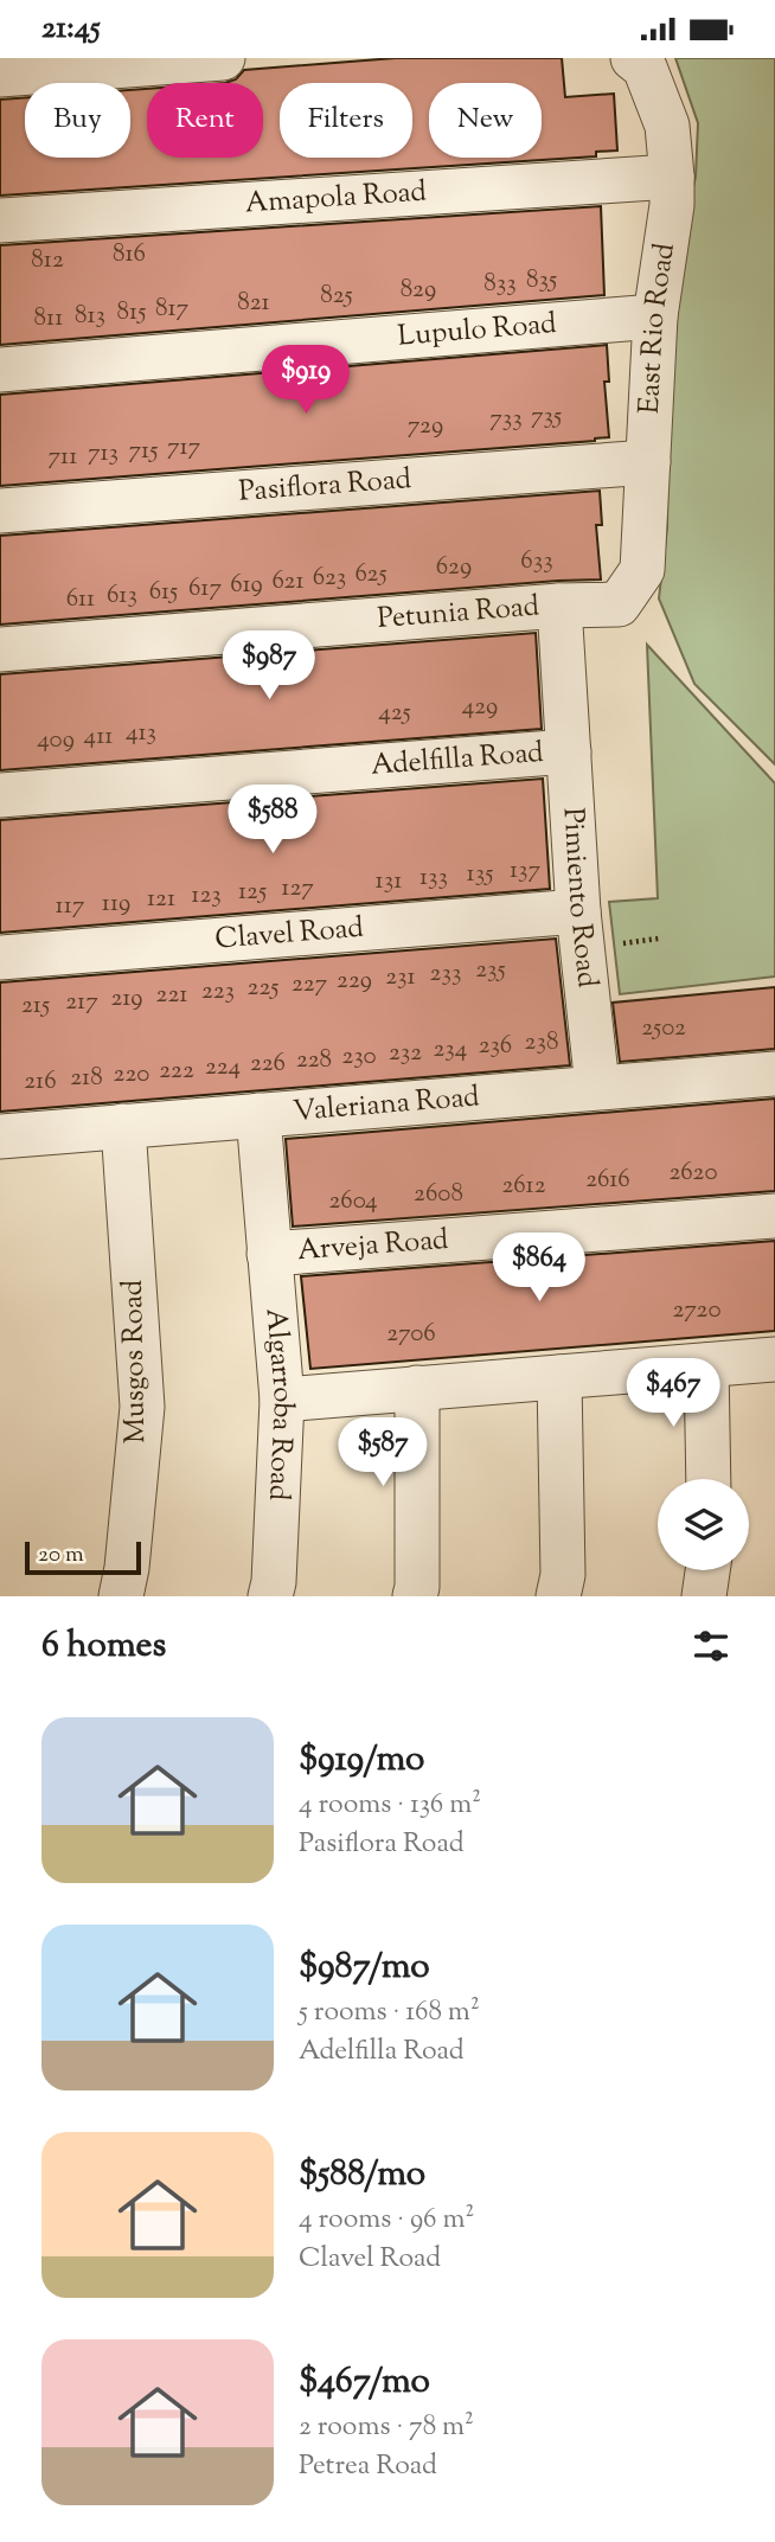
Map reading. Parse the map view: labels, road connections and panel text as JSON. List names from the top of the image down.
{
  "streets": {
    "street": [
      "Amapola Road",
      "East Rio Road",
      "Lupulo Road",
      "Pasiflora Road",
      "Petunia Road",
      "Adelfilla Road",
      "Pimiento Road",
      "Clavel Road",
      "Valeriana Road",
      "Arveja Road",
      "Musgos Road",
      "Algarroba Road"
    ]
  },
  "crossings": [
    ["Amapola Road", "East Rio Road"],
    ["East Rio Road", "Lupulo Road"],
    ["East Rio Road", "Pasiflora Road"],
    ["East Rio Road", "Petunia Road"],
    ["Petunia Road", "Pimiento Road"],
    ["Adelfilla Road", "Pimiento Road"],
    ["Pimiento Road", "Clavel Road"],
    ["Pimiento Road", "Valeriana Road"],
    ["Valeriana Road", "Musgos Road"],
    ["Valeriana Road", "Algarroba Road"],
    ["Arveja Road", "Algarroba Road"]
  ],
  "house_numbers": [
    "816",
    "812",
    "835",
    "833",
    "829",
    "825",
    "821",
    "817",
    "815",
    "813",
    "811",
    "735",
    "733",
    "729",
    "717",
    "715",
    "713",
    "711",
    "633",
    "629",
    "625",
    "623",
    "621",
    "619",
    "617",
    "615",
    "613",
    "611",
    "429",
    "425",
    "413",
    "411",
    "409",
    "137",
    "135",
    "133",
    "131",
    "127",
    "125",
    "123",
    "121",
    "119",
    "117",
    "235",
    "233",
    "231",
    "229",
    "227",
    "225",
    "223",
    "221",
    "219",
    "217",
    "215",
    "2502",
    "238",
    "236",
    "234",
    "232",
    "230",
    "228",
    "226",
    "224",
    "222",
    "220",
    "218",
    "216",
    "2620",
    "2616",
    "2612",
    "2608",
    "2604",
    "2720",
    "2706"
  ],
  "scale_bar": "20 m",
  "page": {
    "status": "21:45",
    "chip": [
      "Buy",
      "Rent",
      "Filters",
      "New"
    ],
    "price": [
      "$919",
      "$987",
      "$588",
      "$864",
      "$467",
      "$587"
    ],
    "scale": "20 m",
    "heading": "6 homes",
    "list": [
      {
        "name": "$919/mo",
        "note": "4 rooms · 136 m² · Pasiflora Road"
      },
      {
        "name": "$987/mo",
        "note": "5 rooms · 168 m² · Adelfilla Road"
      },
      {
        "name": "$588/mo",
        "note": "4 rooms · 96 m² · Clavel Road"
      },
      {
        "name": "$467/mo",
        "note": "2 rooms · 78 m² · Petrea Road"
      }
    ]
  }
}
